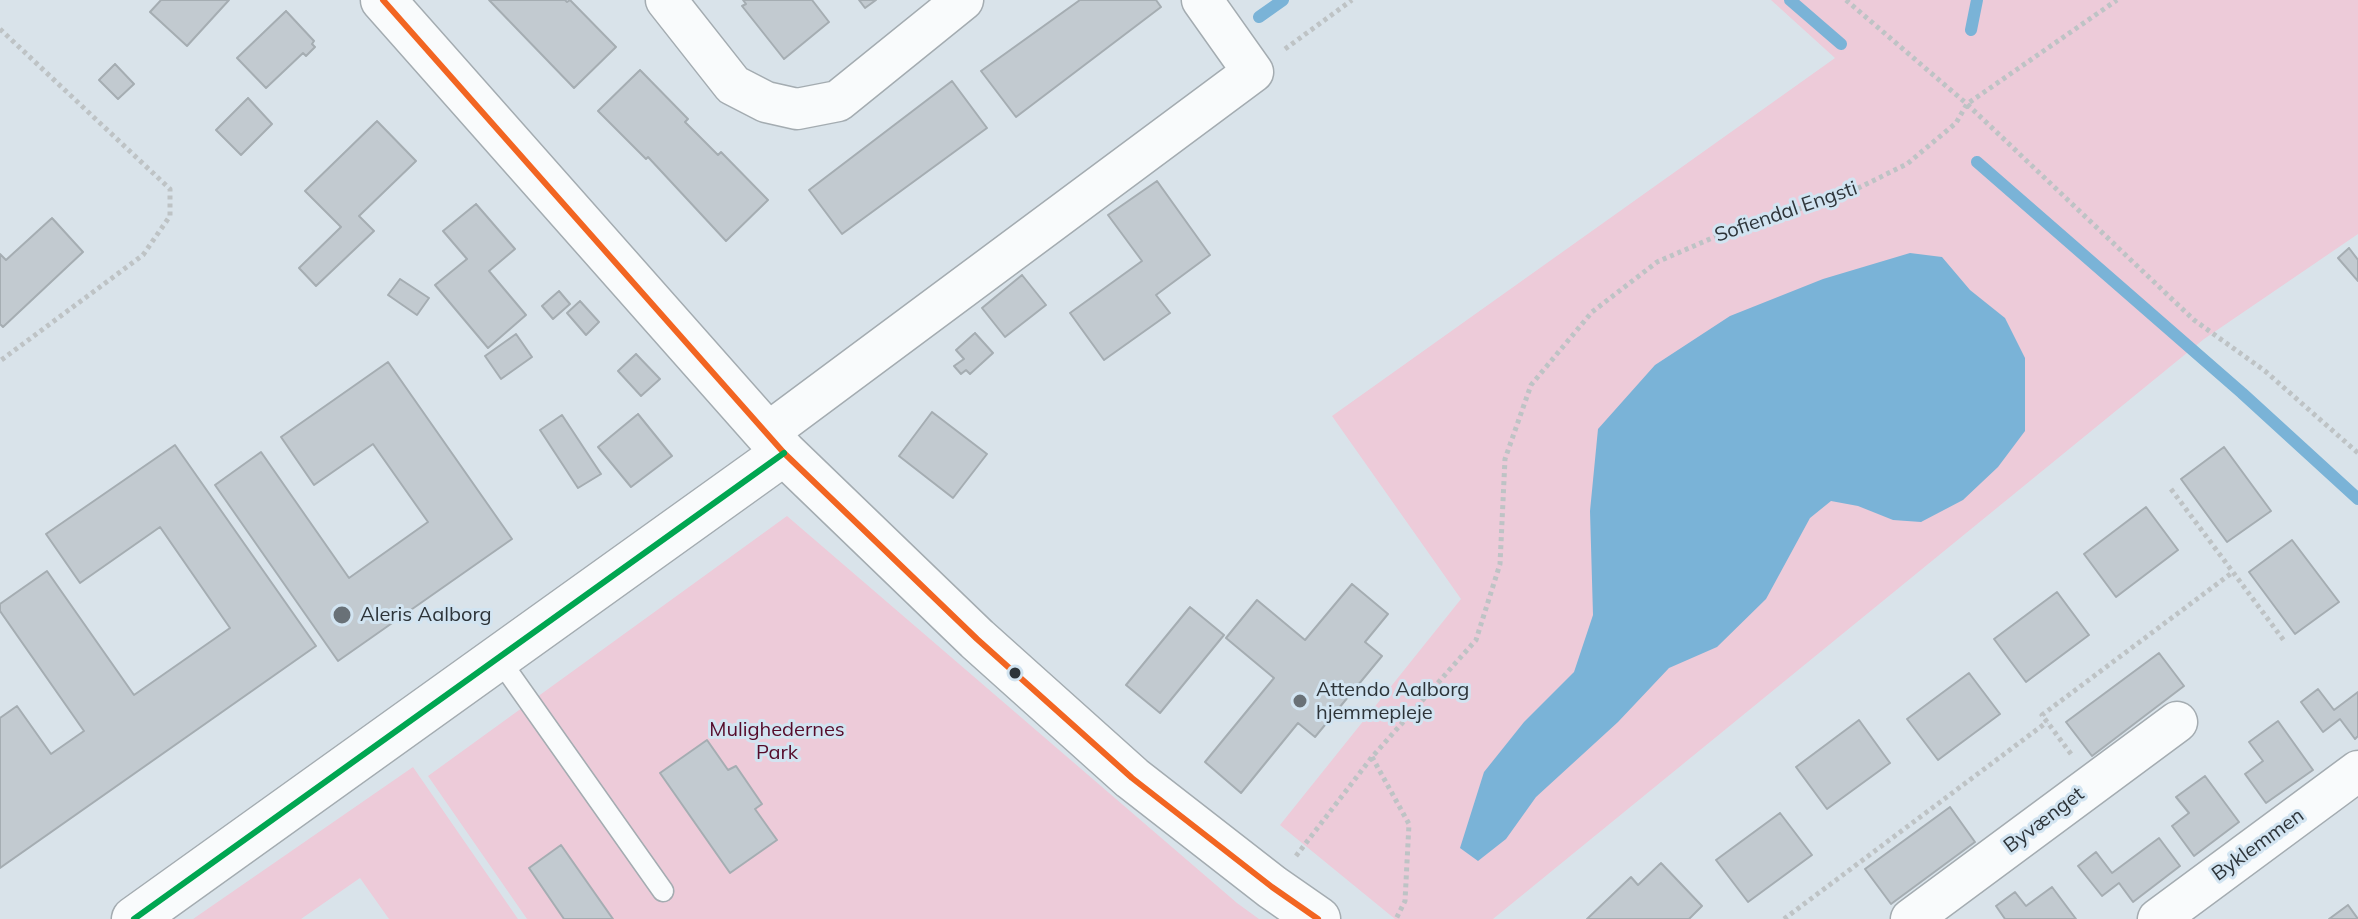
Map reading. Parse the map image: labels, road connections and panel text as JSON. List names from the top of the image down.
{
  "streets": {
    "street": ["Byvænget", "Byklemmen"],
    "path": ["Sofiendal Engsti"]
  },
  "parks": ["Mulighedernes Park"],
  "places": ["Aleris Aalborg", "Attendo Aalborg hjemmepleje"]
}
